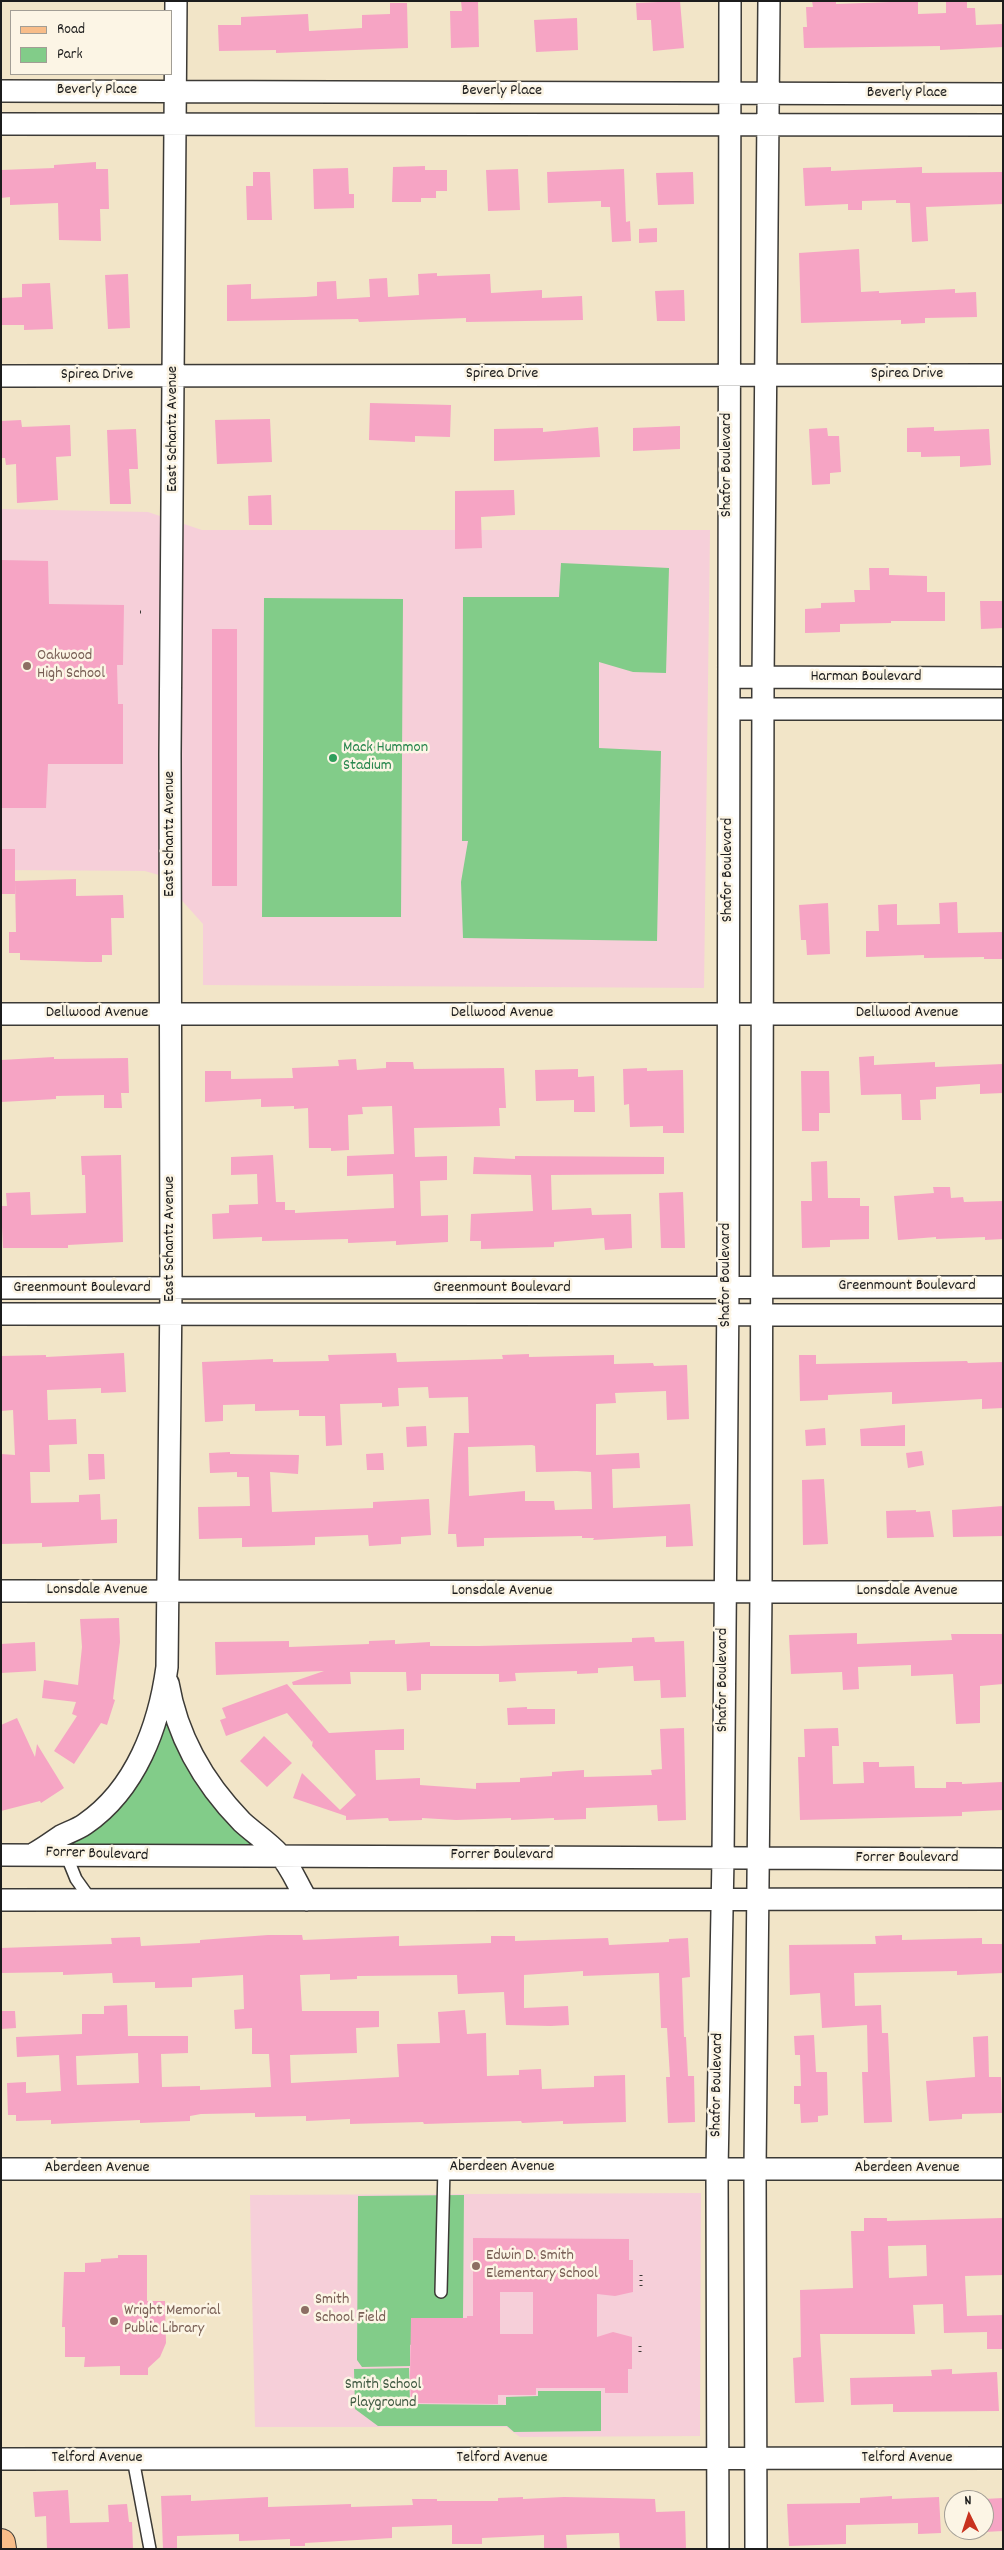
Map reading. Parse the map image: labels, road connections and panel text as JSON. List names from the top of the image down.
{
  "streets": {
    "street": [
      "Beverly Place",
      "Spirea Drive",
      "East Schantz Avenue",
      "Shafor Boulevard",
      "Harman Boulevard",
      "Dellwood Avenue",
      "Greenmount Boulevard",
      "Lonsdale Avenue",
      "Forrer Boulevard",
      "Aberdeen Avenue",
      "Telford Avenue"
    ]
  },
  "crossings": [
    ["Beverly Place", "East Schantz Avenue"],
    ["Beverly Place", "Shafor Boulevard"],
    ["Spirea Drive", "East Schantz Avenue"],
    ["Spirea Drive", "Shafor Boulevard"],
    ["East Schantz Avenue", "Dellwood Avenue"],
    ["East Schantz Avenue", "Greenmount Boulevard"],
    ["East Schantz Avenue", "Lonsdale Avenue"],
    ["East Schantz Avenue", "Forrer Boulevard"],
    ["Shafor Boulevard", "Harman Boulevard"],
    ["Shafor Boulevard", "Dellwood Avenue"],
    ["Shafor Boulevard", "Greenmount Boulevard"],
    ["Shafor Boulevard", "Lonsdale Avenue"],
    ["Shafor Boulevard", "Forrer Boulevard"],
    ["Shafor Boulevard", "Aberdeen Avenue"],
    ["Shafor Boulevard", "Telford Avenue"]
  ],
  "parks": ["Smith School Playground"],
  "places": [
    "Oakwood High School",
    "Mack Hummon Stadium",
    "Edwin D. Smith Elementary School",
    "Smith School Field",
    "Wright Memorial Public Library"
  ],
  "legend": ["Road", "Park"],
  "north": "top"
}
